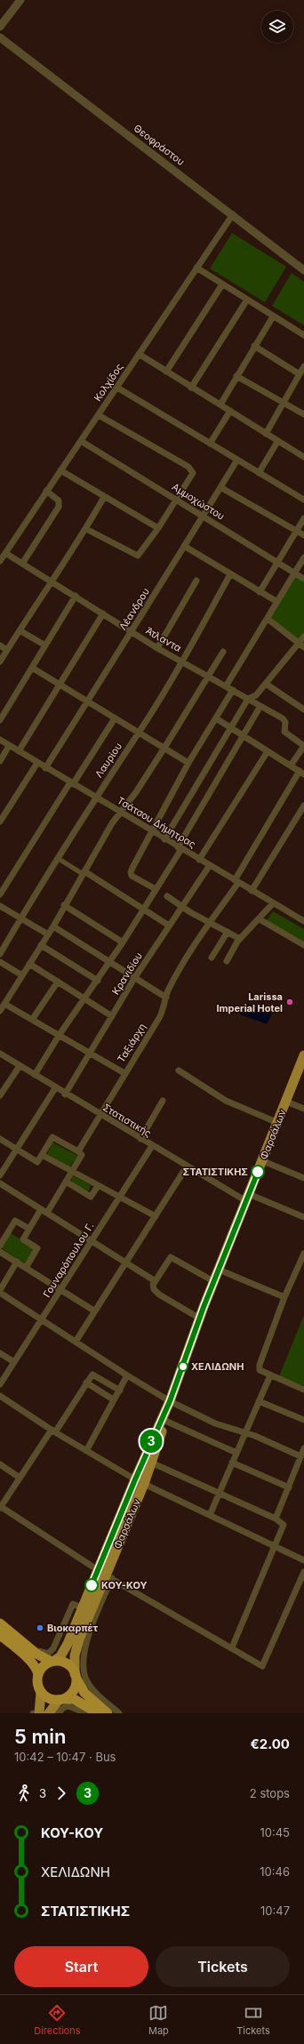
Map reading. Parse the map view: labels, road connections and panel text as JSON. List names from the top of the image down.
{
  "streets": {
    "main road": ["Φαρσάλων"],
    "street": [
      "Θεοφράστου",
      "Κολχίδος",
      "Αμμοχώστου",
      "Λέανδρου",
      "Άτλαντα",
      "Λαυρίου",
      "Τσάτσου Δήμητρας",
      "Κρανιδίου",
      "Ταξιάρχη",
      "Στατιστικής",
      "Γουναρόπουλου Γ."
    ]
  },
  "crossings": [
    ["Θεοφράστου", "Κολχίδος"],
    ["Κολχίδος", "Αμμοχώστου"],
    ["Κολχίδος", "Άτλαντα"],
    ["Αμμοχώστου", "Λέανδρου"],
    ["Λέανδρου", "Άτλαντα"],
    ["Λέανδρου", "Τσάτσου Δήμητρας"],
    ["Άτλαντα", "Λαυρίου"],
    ["Λαυρίου", "Τσάτσου Δήμητρας"],
    ["Τσάτσου Δήμητρας", "Κρανιδίου"],
    ["Τσάτσου Δήμητρας", "Ταξιάρχη"],
    ["Κρανιδίου", "Στατιστικής"],
    ["Ταξιάρχη", "Στατιστικής"],
    ["Στατιστικής", "Φαρσάλων"],
    ["Στατιστικής", "Γουναρόπουλου Γ."]
  ],
  "places": [
    "Larissa Imperial Hotel",
    "ΣΤΑΤΙΣΤΙΚΗΣ",
    "ΧΕΛΙΔΩΝΗ",
    "ΚΟΥ-ΚΟΥ",
    "Βιοκαρπέτ"
  ],
  "lines": ["bus line 3"],
  "page": {
    "on_map": "3",
    "heading": ["5 min", "10:42 – 10:47 · Bus", "€2.00"],
    "legs": ["3", "3", "2 stops"],
    "list": [
      {
        "name": "ΚΟΥ-ΚΟΥ",
        "value": "10:45"
      },
      {
        "name": "ΧΕΛΙΔΩΝΗ",
        "value": "10:46"
      },
      {
        "name": "ΣΤΑΤΙΣΤΙΚΗΣ",
        "value": "10:47"
      }
    ],
    "buttons": ["Start", "Tickets"],
    "tabs": ["Directions", "Map", "Tickets"]
  }
}
